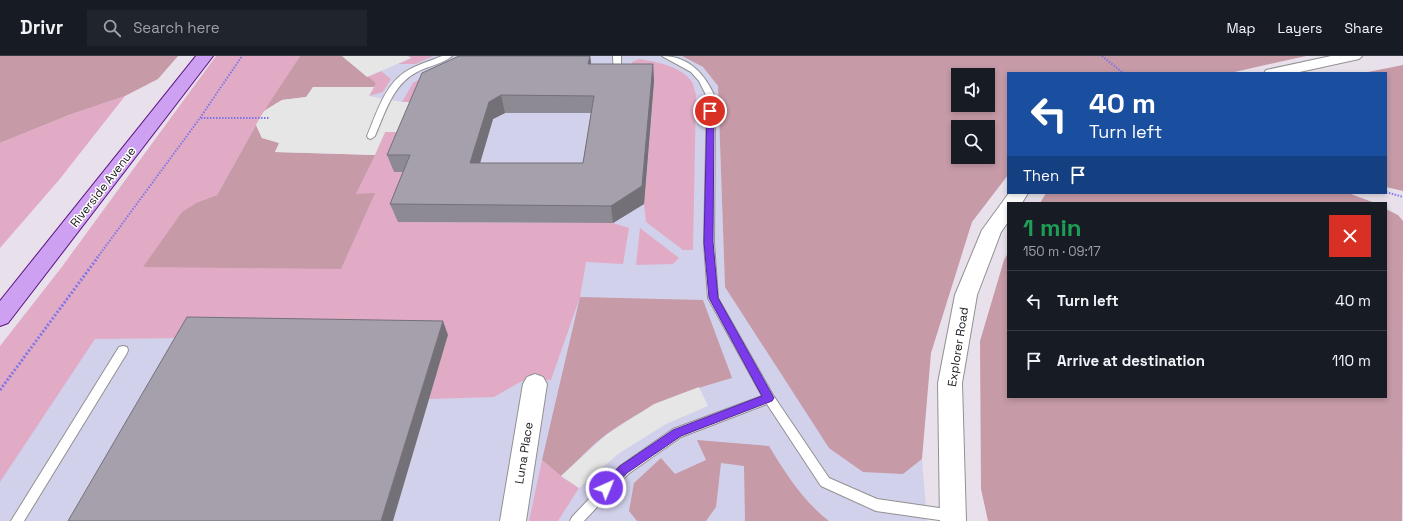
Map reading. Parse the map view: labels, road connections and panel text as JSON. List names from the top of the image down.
{
  "streets": {
    "main road": ["Riverside Avenue"],
    "street": ["Explorer Road", "Luna Place"]
  },
  "page": {
    "header": "Drivr",
    "search": "Search here",
    "nav": ["Map", "Layers", "Share"],
    "turn": ["40 m", "Turn left"],
    "then": "Then",
    "heading": ["1 min", "150 m · 09:17"],
    "list": [
      {
        "name": "Turn left",
        "value": "40 m"
      },
      {
        "name": "Arrive at destination",
        "value": "110 m"
      }
    ]
  }
}
